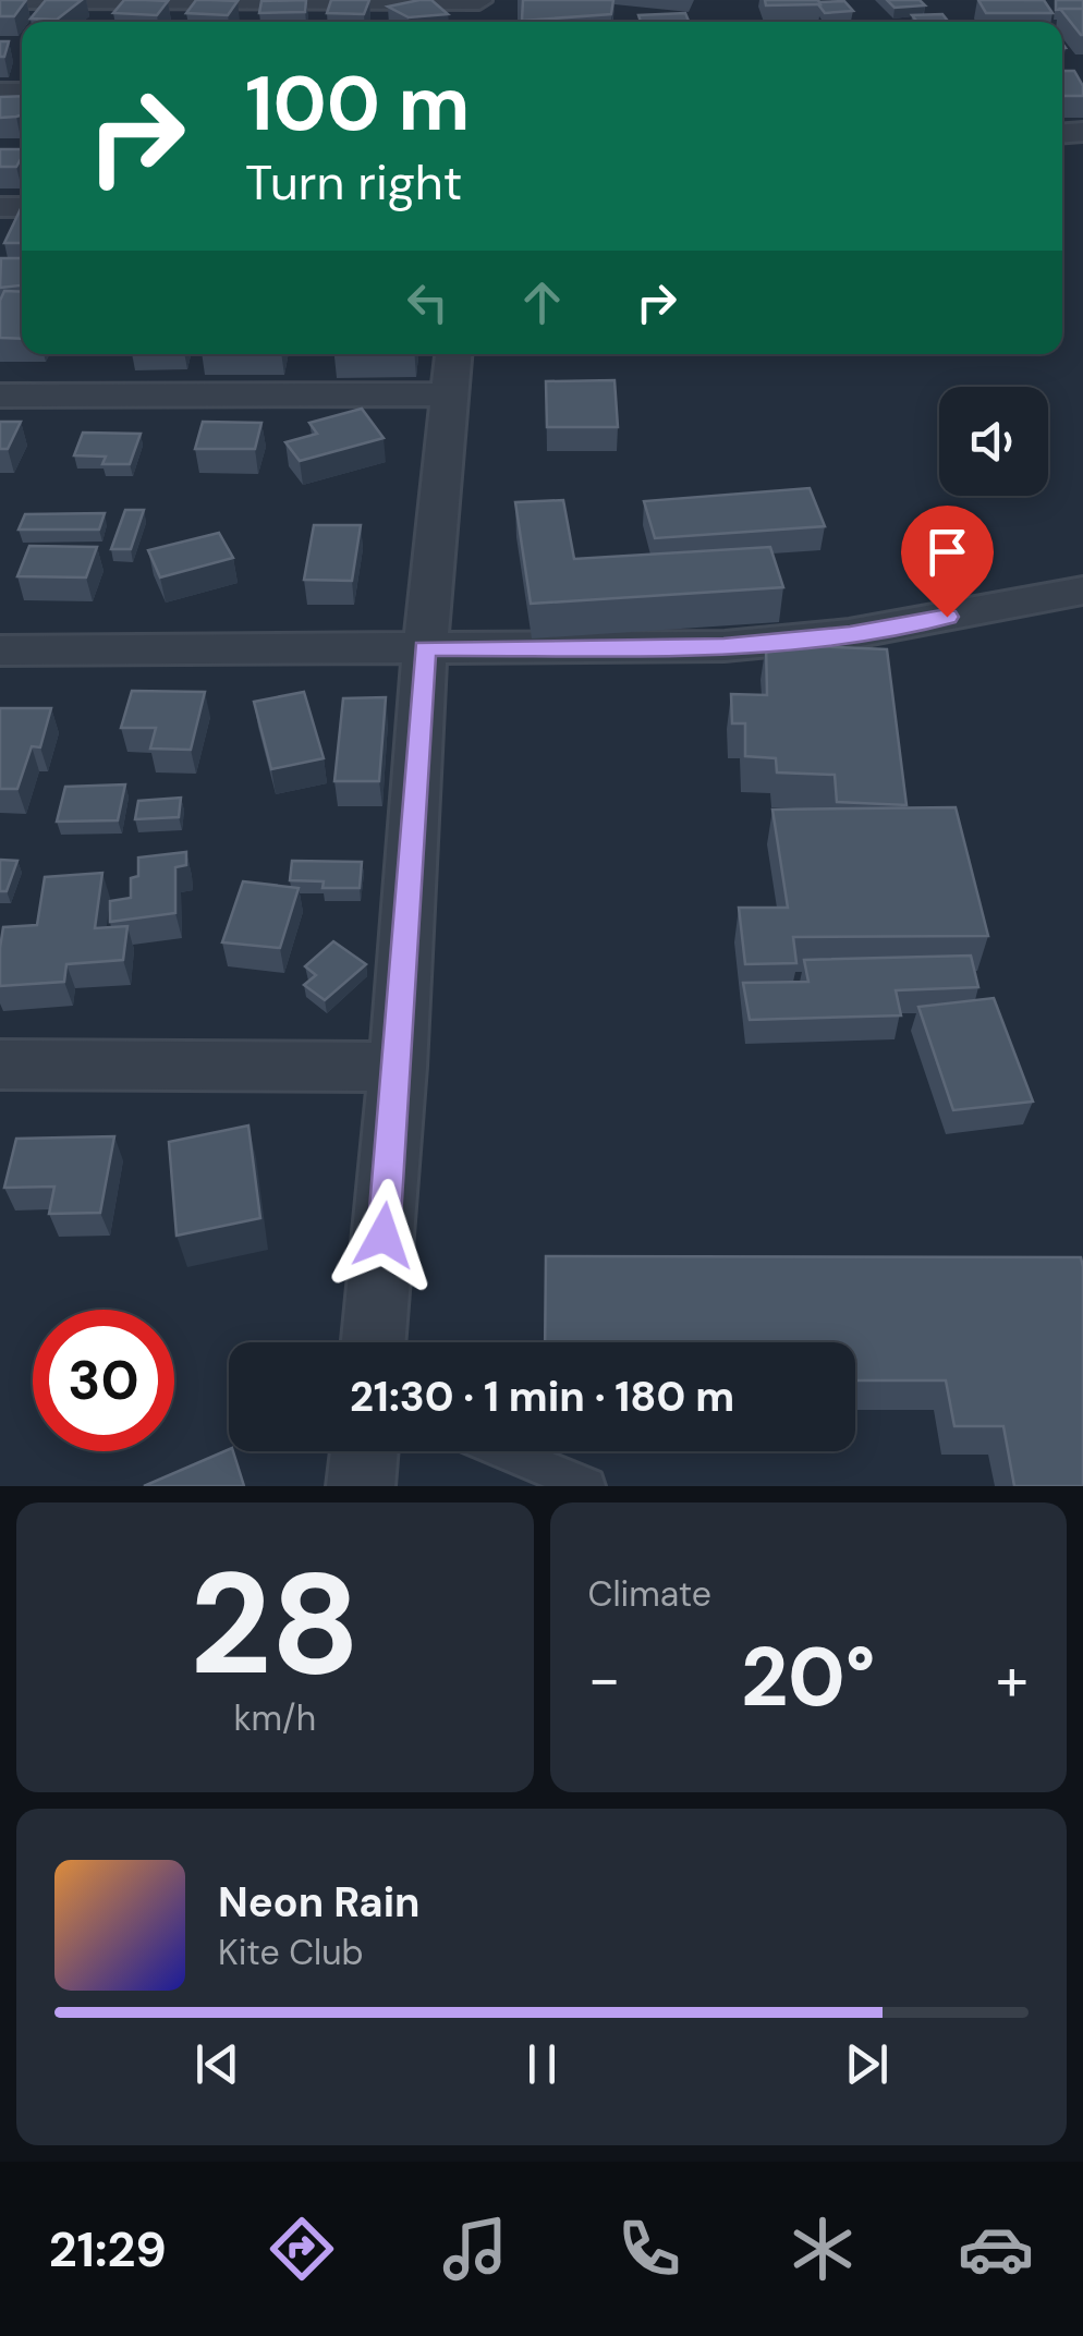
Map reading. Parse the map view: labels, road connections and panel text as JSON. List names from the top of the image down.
{
  "page": {
    "turn": ["100 m", "Turn right"],
    "limit": "30",
    "trip": "21:30 · 1 min · 180 m",
    "tile": [
      ["28", "km/h"],
      "Climate"
    ],
    "heat": ["−", "20°", "+"],
    "song": ["Neon Rain", "Kite Club"],
    "tabs": "21:29"
  }
}
